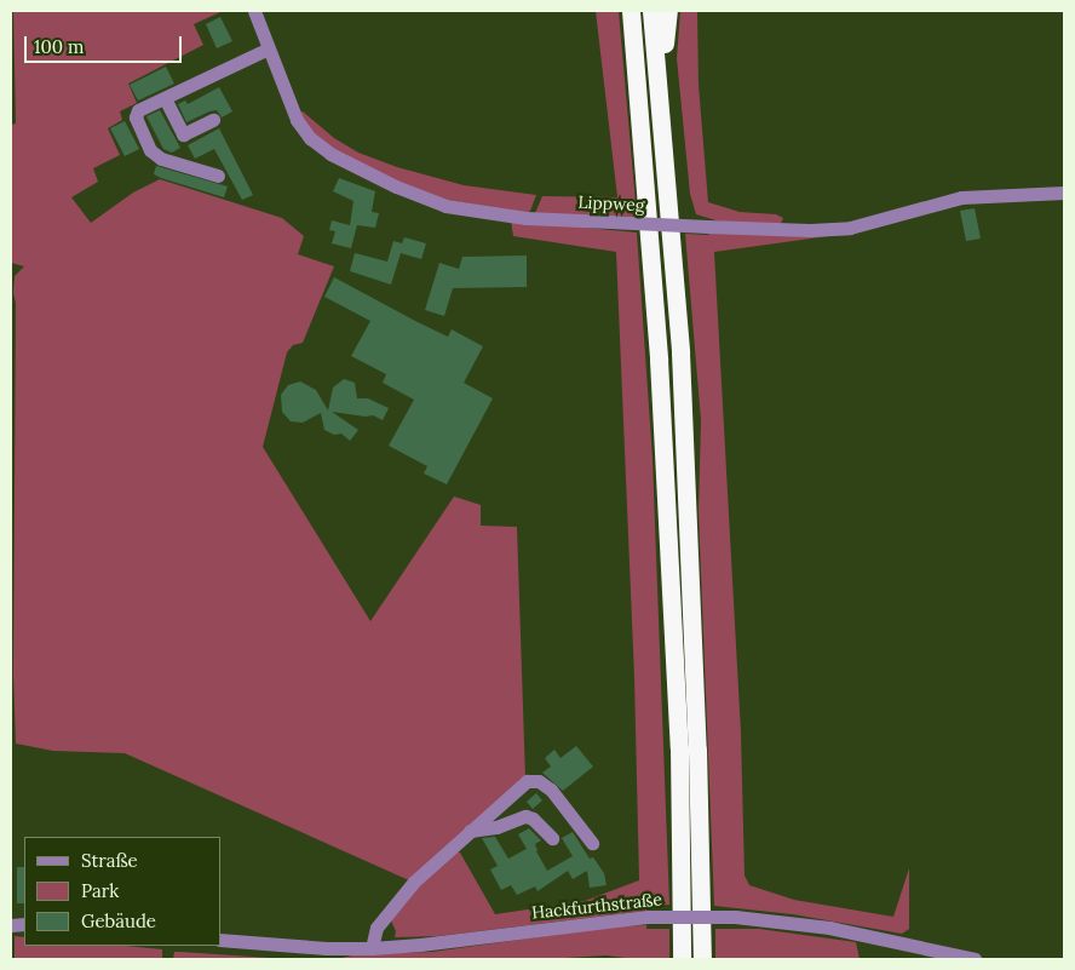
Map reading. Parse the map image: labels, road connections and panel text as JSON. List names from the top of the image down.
{
  "streets": {
    "street": ["Lippweg", "Hackfurthstraße"]
  },
  "legend": ["Straße", "Park", "Gebäude"],
  "scale_bar": "100 m"
}
